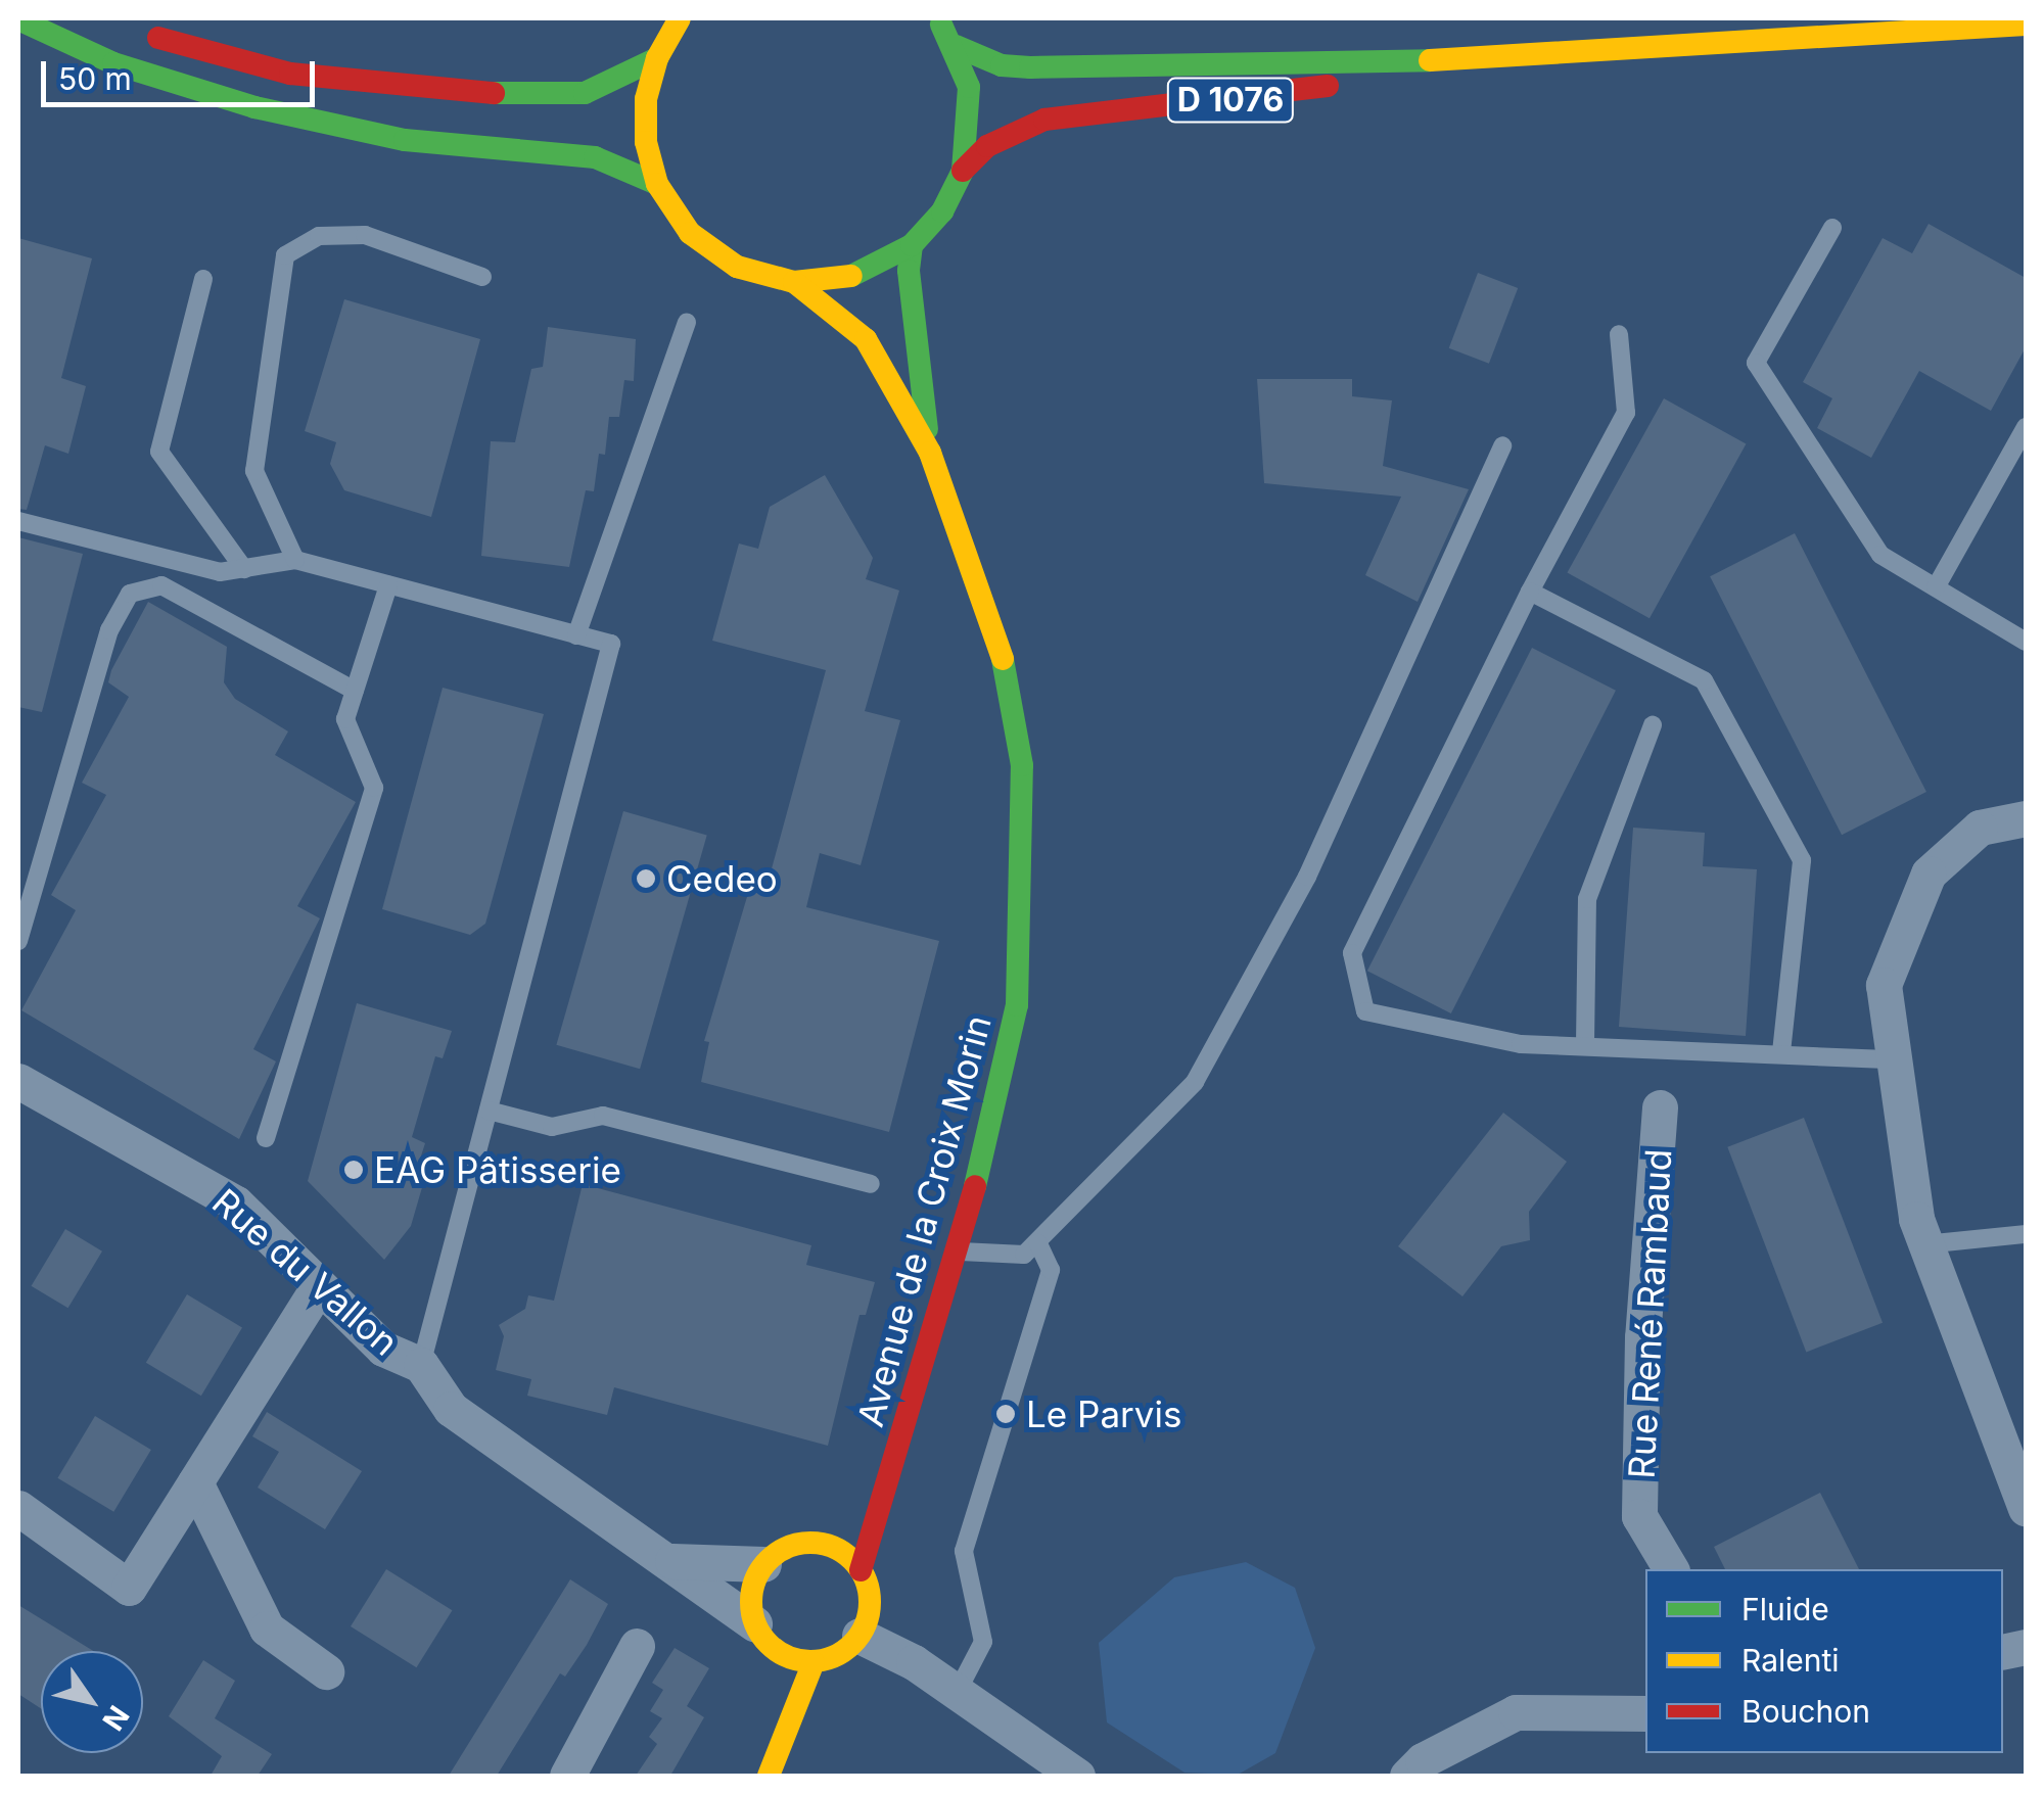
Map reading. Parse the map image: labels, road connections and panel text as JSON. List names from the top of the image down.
{
  "streets": {
    "main road": ["D 1076", "Avenue de la Croix Morin"],
    "street": ["Rue du Vallon", "Rue René Rambaud"]
  },
  "crossings": [
    ["Avenue de la Croix Morin", "Rue du Vallon"]
  ],
  "places": ["Cedeo", "EAG Pâtisserie", "Le Parvis"],
  "legend": ["Fluide", "Ralenti", "Bouchon"],
  "scale_bar": "50 m",
  "north": "bottom right"
}
